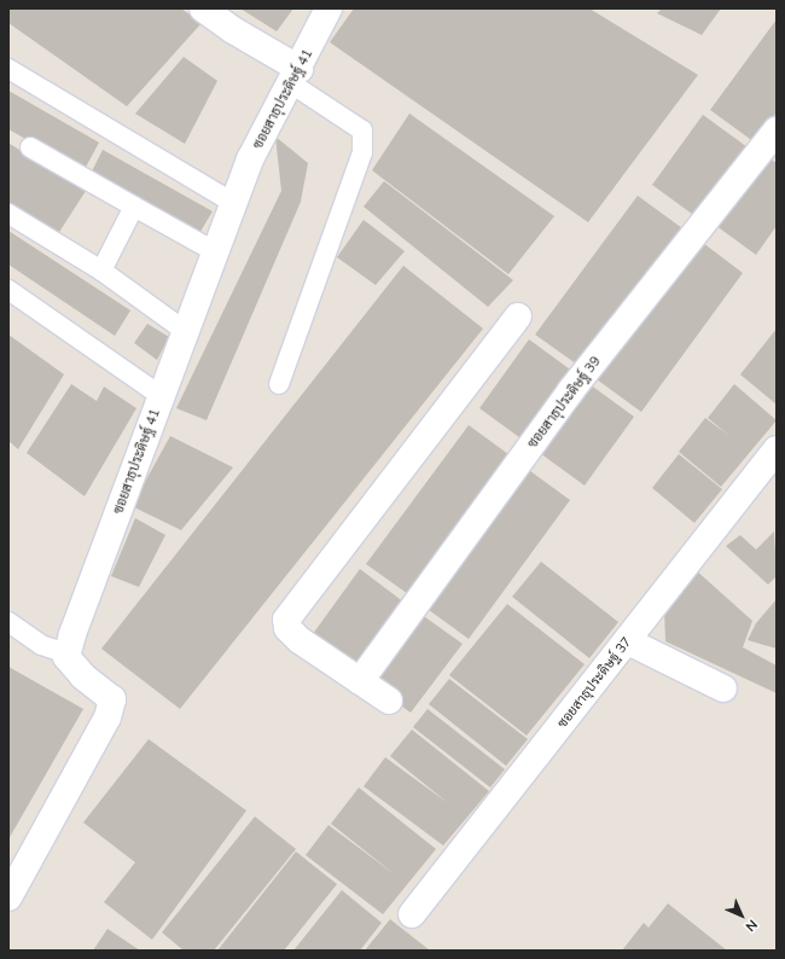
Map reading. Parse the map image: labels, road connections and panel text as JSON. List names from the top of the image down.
{
  "streets": {
    "street": ["ซอยสาธุประดิษฐ์ 41", "ซอยสาธุประดิษฐ์ 39", "ซอยสาธุประดิษฐ์ 37"]
  },
  "north": "bottom right"
}
